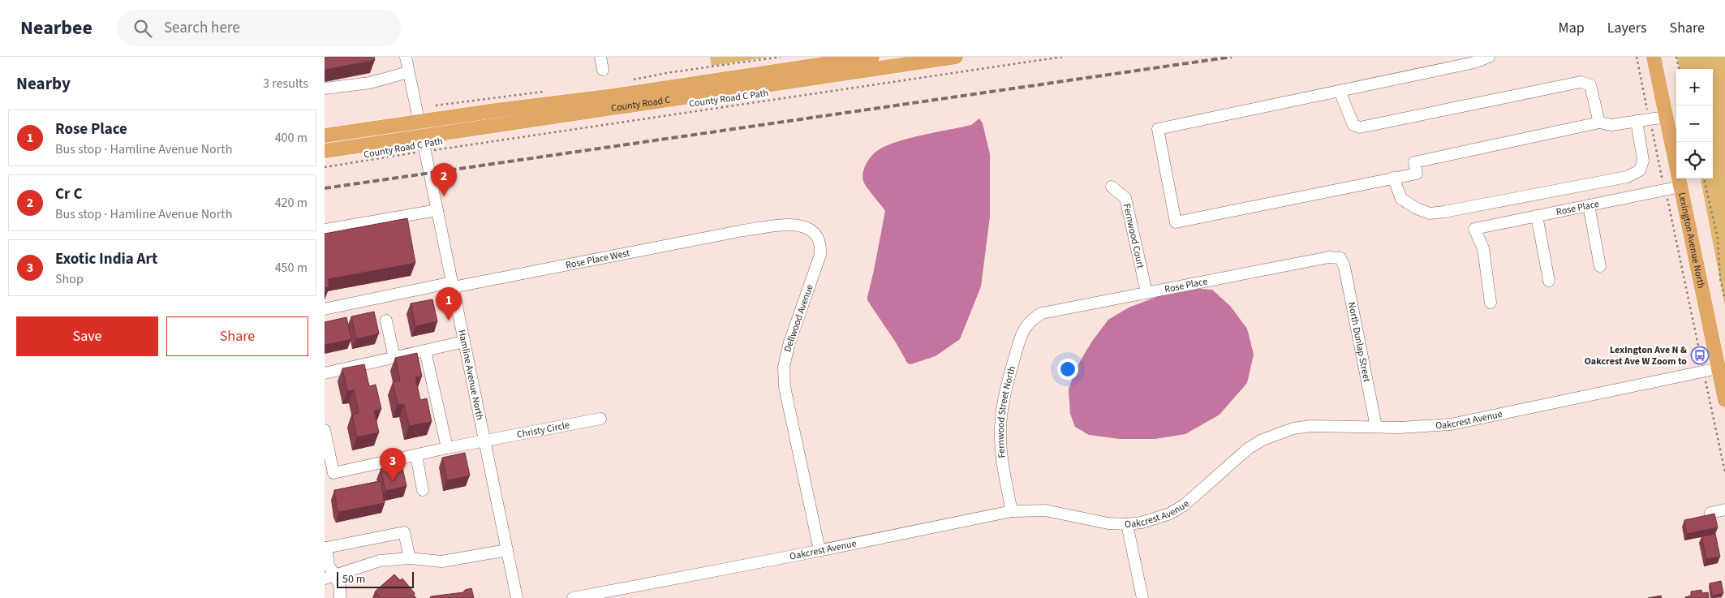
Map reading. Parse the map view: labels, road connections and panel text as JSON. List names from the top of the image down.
{
  "streets": {
    "main road": ["County Road C", "Lexington Avenue North"],
    "street": [
      "Rose Place",
      "Fernwood Court",
      "Rose Place West",
      "Dellwood Avenue",
      "North Dunlap Street",
      "Hamline Avenue North",
      "Fernwood Street North",
      "Oakcrest Avenue",
      "Christy Circle"
    ],
    "path": ["County Road C Path"]
  },
  "crossings": [
    ["County Road C Path", "Hamline Avenue North"],
    ["County Road C", "Hamline Avenue North"],
    ["Rose Place", "Fernwood Court"],
    ["Rose Place", "Lexington Avenue North"],
    ["Rose Place", "North Dunlap Street"],
    ["Rose Place", "Fernwood Street North"],
    ["Lexington Avenue North", "Oakcrest Avenue"],
    ["Rose Place West", "Dellwood Avenue"],
    ["Rose Place West", "Hamline Avenue North"],
    ["Dellwood Avenue", "Oakcrest Avenue"],
    ["North Dunlap Street", "Oakcrest Avenue"],
    ["Hamline Avenue North", "Christy Circle"],
    ["Fernwood Street North", "Oakcrest Avenue"]
  ],
  "places": {
    "bus stop": ["Lexington Ave N & Oakcrest Ave W Zoom to"]
  },
  "scale_bar": "50 m",
  "page": {
    "header": "Nearbee",
    "search": "Search here",
    "nav": ["Map", "Layers", "Share"],
    "heading": ["Nearby", "3 results"],
    "map_buttons": ["+", "−"],
    "list": [
      {
        "mark": "1",
        "name": "Rose Place",
        "note": "Bus stop · Hamline Avenue North",
        "value": "400 m"
      },
      {
        "mark": "2",
        "name": "Cr C",
        "note": "Bus stop · Hamline Avenue North",
        "value": "420 m"
      },
      {
        "mark": "3",
        "name": "Exotic India Art",
        "note": "Shop",
        "value": "450 m"
      }
    ],
    "pins": ["2", "1", "3"],
    "buttons": ["Save", "Share"],
    "scale": "50 m"
  }
}
